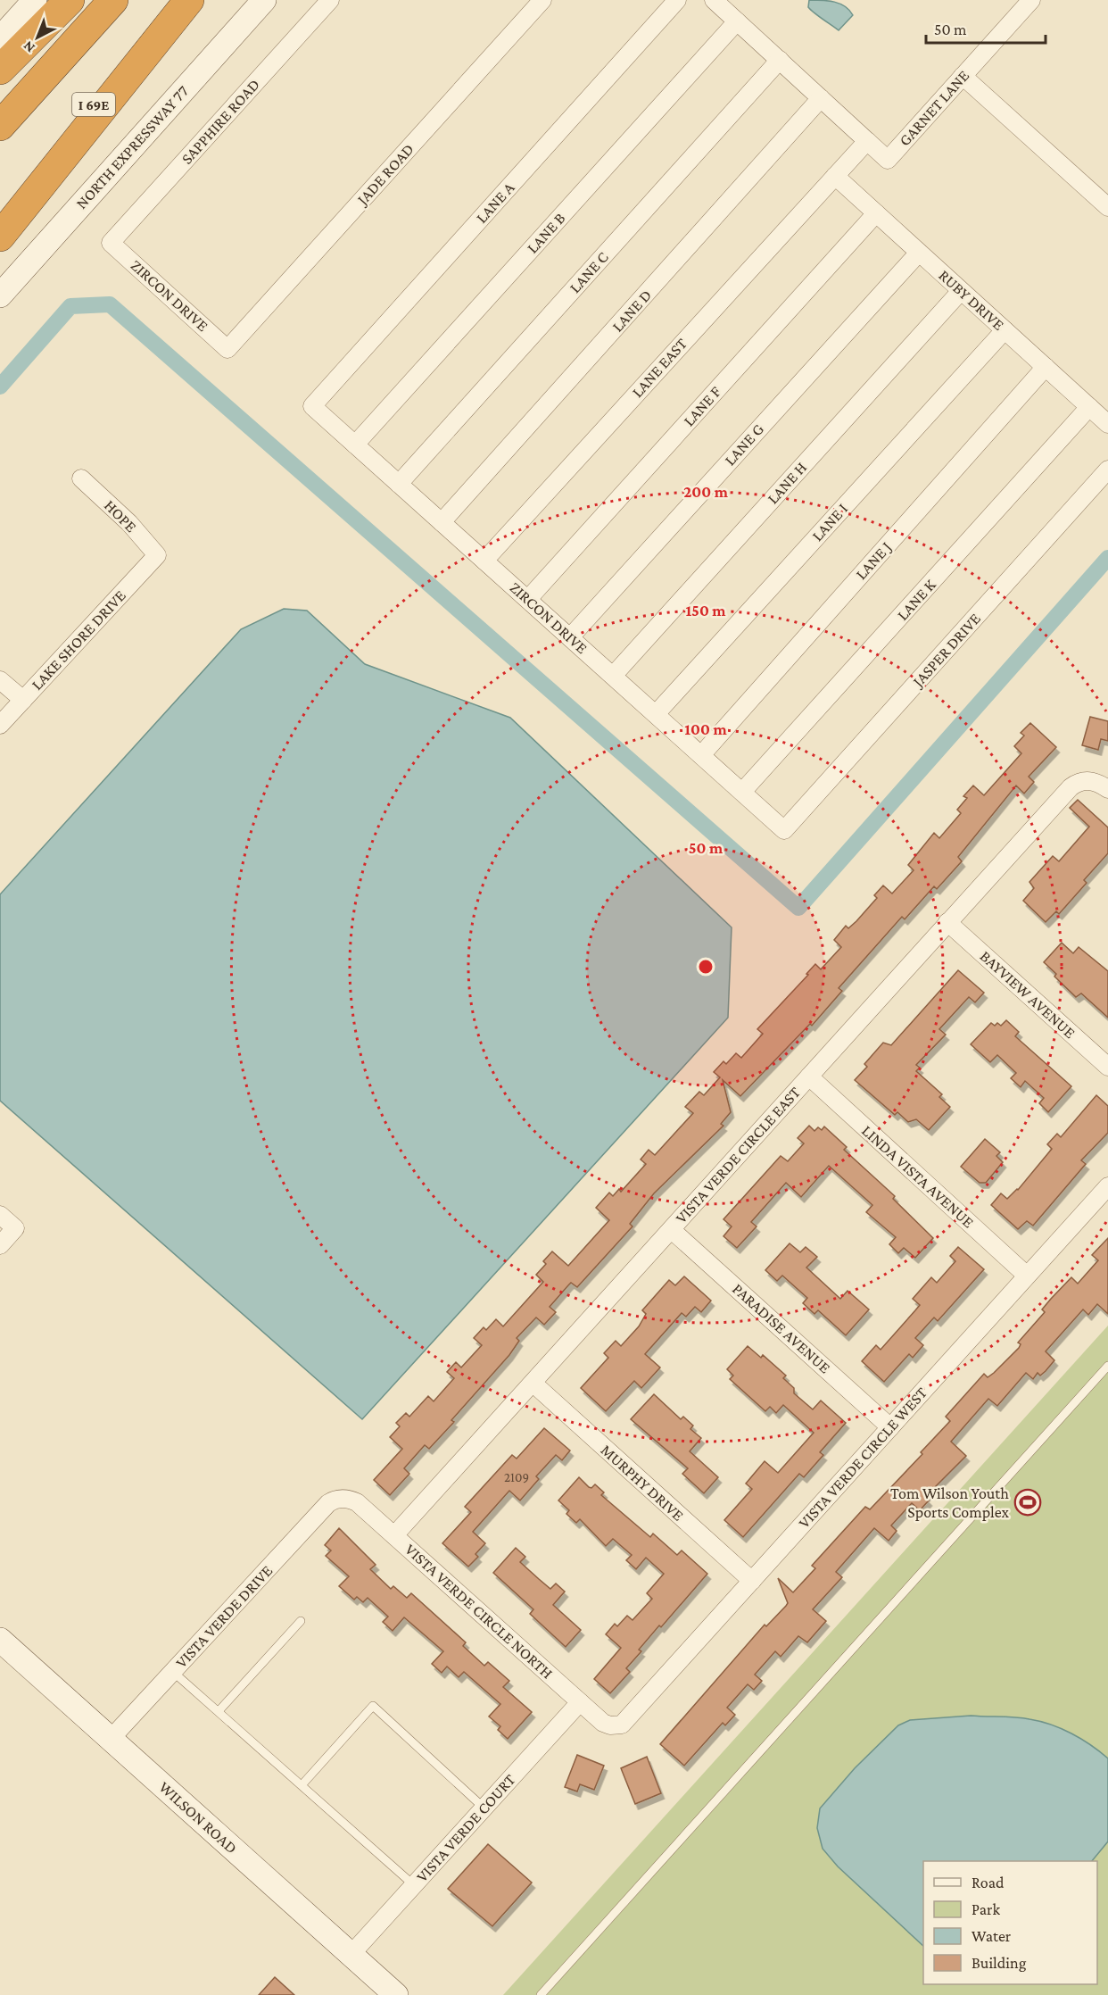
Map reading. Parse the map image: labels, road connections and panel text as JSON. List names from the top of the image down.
{
  "streets": {
    "highway": ["I 69E"],
    "main road": ["NORTH EXPRESSWAY 77", "WILSON ROAD"],
    "street": [
      "GARNET LANE",
      "SAPPHIRE ROAD",
      "JADE ROAD",
      "LANE A",
      "LANE B",
      "LANE C",
      "ZIRCON DRIVE",
      "RUBY DRIVE",
      "LANE D",
      "LANE EAST",
      "LANE F",
      "LANE G",
      "LANE H",
      "HOPE",
      "LANE I",
      "LANE J",
      "LANE K",
      "LAKE SHORE DRIVE",
      "JASPER DRIVE",
      "BAYVIEW AVENUE",
      "VISTA VERDE CIRCLE EAST",
      "LINDA VISTA AVENUE",
      "PARADISE AVENUE",
      "VISTA VERDE CIRCLE WEST",
      "MURPHY DRIVE",
      "VISTA VERDE CIRCLE NORTH",
      "VISTA VERDE DRIVE",
      "VISTA VERDE COURT"
    ]
  },
  "crossings": [
    ["SAPPHIRE ROAD", "ZIRCON DRIVE"],
    ["JADE ROAD", "ZIRCON DRIVE"],
    ["LANE A", "ZIRCON DRIVE"],
    ["LANE B", "ZIRCON DRIVE"],
    ["LANE C", "ZIRCON DRIVE"],
    ["ZIRCON DRIVE", "LANE D"],
    ["ZIRCON DRIVE", "LANE EAST"],
    ["ZIRCON DRIVE", "LANE F"],
    ["ZIRCON DRIVE", "LANE G"],
    ["ZIRCON DRIVE", "LANE H"],
    ["ZIRCON DRIVE", "LANE I"],
    ["ZIRCON DRIVE", "LANE J"],
    ["ZIRCON DRIVE", "LANE K"],
    ["ZIRCON DRIVE", "JASPER DRIVE"],
    ["RUBY DRIVE", "LANE EAST"],
    ["RUBY DRIVE", "LANE F"],
    ["RUBY DRIVE", "LANE G"],
    ["RUBY DRIVE", "LANE H"],
    ["RUBY DRIVE", "LANE I"],
    ["RUBY DRIVE", "LANE J"],
    ["RUBY DRIVE", "LANE K"],
    ["HOPE", "LAKE SHORE DRIVE"],
    ["BAYVIEW AVENUE", "VISTA VERDE CIRCLE EAST"],
    ["VISTA VERDE CIRCLE EAST", "LINDA VISTA AVENUE"],
    ["VISTA VERDE CIRCLE EAST", "PARADISE AVENUE"],
    ["VISTA VERDE CIRCLE EAST", "MURPHY DRIVE"],
    ["VISTA VERDE CIRCLE EAST", "VISTA VERDE CIRCLE NORTH"],
    ["LINDA VISTA AVENUE", "VISTA VERDE CIRCLE WEST"],
    ["PARADISE AVENUE", "VISTA VERDE CIRCLE WEST"],
    ["VISTA VERDE CIRCLE WEST", "MURPHY DRIVE"],
    ["VISTA VERDE CIRCLE WEST", "VISTA VERDE CIRCLE NORTH"],
    ["VISTA VERDE CIRCLE NORTH", "VISTA VERDE DRIVE"],
    ["VISTA VERDE CIRCLE NORTH", "VISTA VERDE COURT"],
    ["VISTA VERDE DRIVE", "WILSON ROAD"],
    ["WILSON ROAD", "VISTA VERDE COURT"]
  ],
  "places": {
    "sports": ["Tom Wilson Youth Sports Complex"]
  },
  "house_numbers": ["2109"],
  "legend": [
    "Road",
    "Park",
    "Water",
    "Building"
  ],
  "scale_bar": "50 m",
  "north": "bottom left",
  "rings": [
    "200 m",
    "150 m",
    "100 m",
    "50 m"
  ]
}
